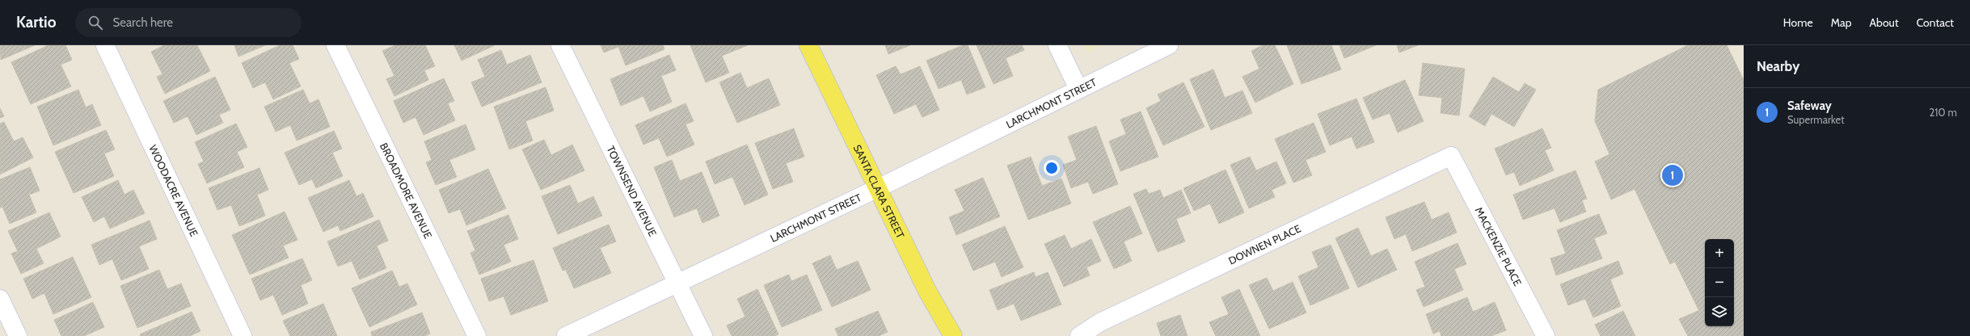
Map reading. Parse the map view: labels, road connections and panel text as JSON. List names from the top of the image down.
{
  "streets": {
    "main road": ["SANTA CLARA STREET"],
    "street": [
      "LARCHMONT STREET",
      "WOODACRE AVENUE",
      "BROADMORE AVENUE",
      "TOWNSEND AVENUE",
      "DOWNEN PLACE",
      "MACKENZIE PLACE"
    ]
  },
  "crossings": [
    ["LARCHMONT STREET", "TOWNSEND AVENUE"],
    ["LARCHMONT STREET", "SANTA CLARA STREET"],
    ["DOWNEN PLACE", "MACKENZIE PLACE"]
  ],
  "page": {
    "header": "Kartio",
    "search": "Search here",
    "nav": [
      "Home",
      "Map",
      "About",
      "Contact"
    ],
    "heading": "Nearby",
    "list": [
      {
        "mark": "1",
        "name": "Safeway",
        "note": "Supermarket",
        "value": "210 m"
      }
    ],
    "pins": "1",
    "map_buttons": ["+", "−"]
  }
}
